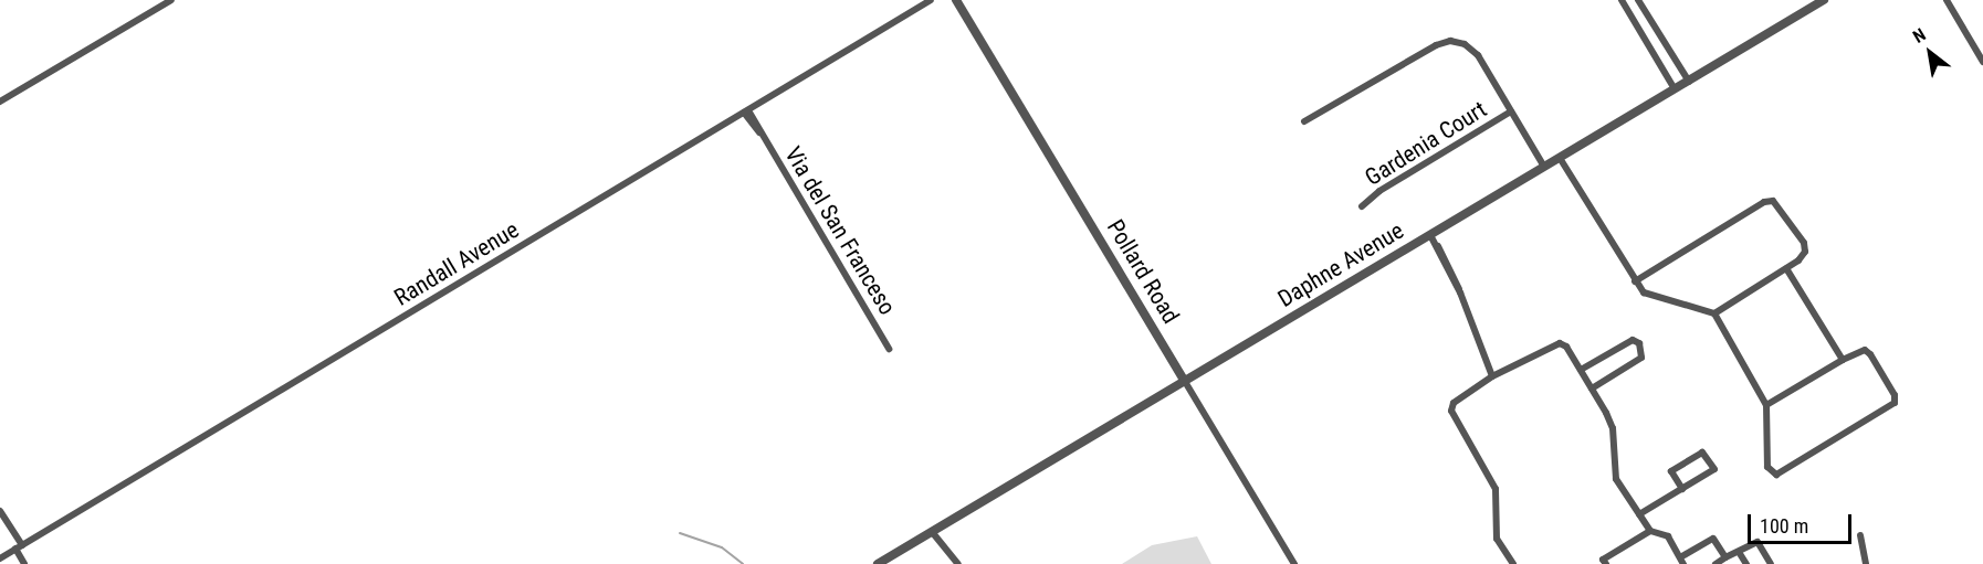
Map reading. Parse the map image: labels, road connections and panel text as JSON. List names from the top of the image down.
{
  "streets": {
    "street": [
      "Gardenia Court",
      "Via del San Franceso",
      "Randall Avenue",
      "Daphne Avenue",
      "Pollard Road"
    ]
  },
  "crossings": [
    ["Via del San Franceso", "Randall Avenue"],
    ["Daphne Avenue", "Pollard Road"]
  ],
  "scale_bar": "100 m",
  "north": "top left"
}
